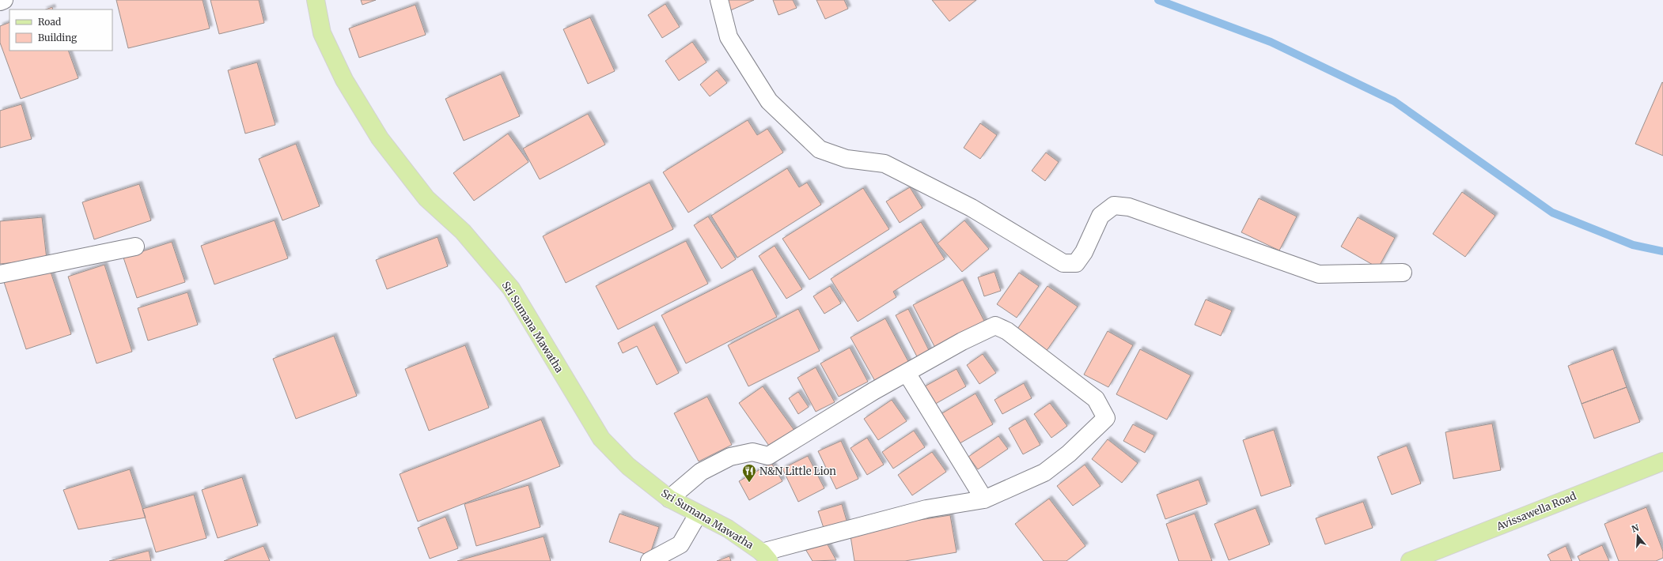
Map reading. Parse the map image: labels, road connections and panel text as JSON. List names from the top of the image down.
{
  "streets": {
    "main road": ["Sri Sumana Mawatha", "Avissawella Road"]
  },
  "places": {
    "restaurant": ["N&N Little Lion"]
  },
  "legend": ["Road", "Building"],
  "north": "top"
}
